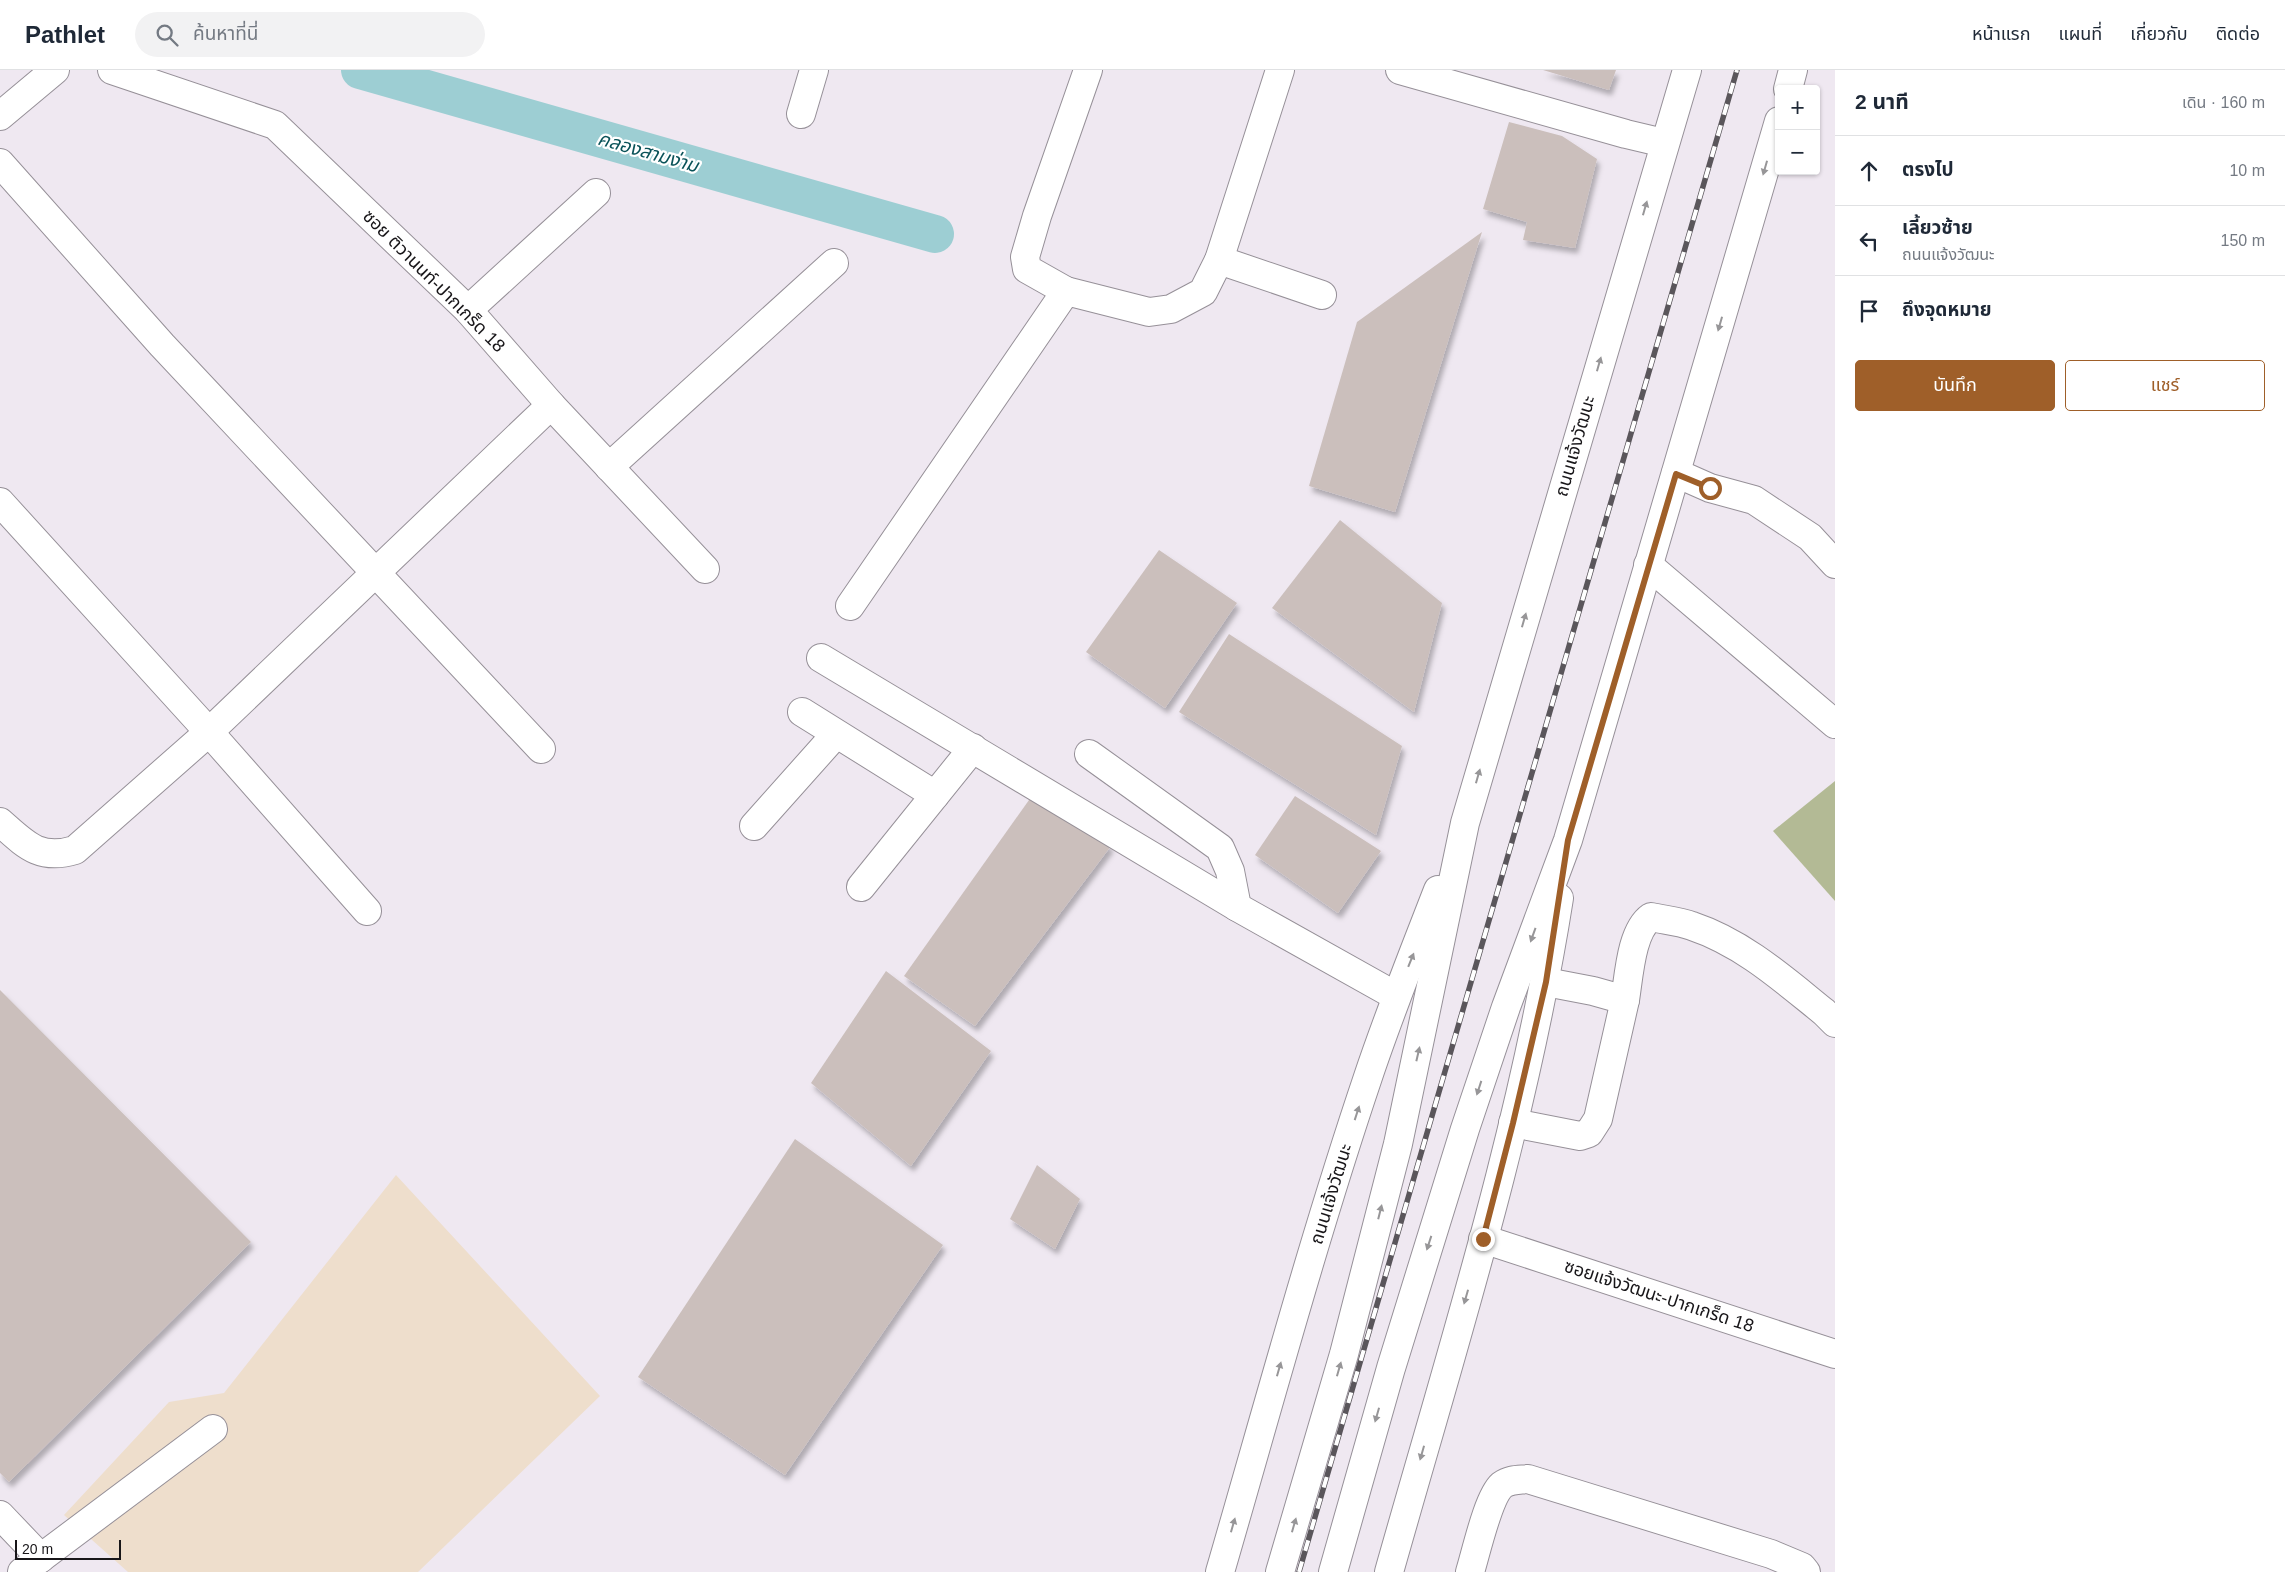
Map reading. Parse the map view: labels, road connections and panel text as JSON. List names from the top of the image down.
{
  "streets": {
    "street": ["ซอย ติวานนท์-ปากเกร็ด 18", "ถนนแจ้งวัฒนะ", "ซอยแจ้งวัฒนะ-ปากเกร็ด 18"]
  },
  "water": ["คลองสามง่าม"],
  "scale_bar": "20 m",
  "page": {
    "header": "Pathlet",
    "search": "ค้นหาที่นี่",
    "nav": [
      "หน้าแรก",
      "แผนที่",
      "เกี่ยวกับ",
      "ติดต่อ"
    ],
    "heading": ["2 นาที", "เดิน · 160 m"],
    "map_buttons": ["+", "−"],
    "list": [
      ["ตรงไป", "10 m"],
      ["เลี้ยวซ้าย", "ถนนแจ้งวัฒนะ", "150 m"],
      "ถึงจุดหมาย"
    ],
    "buttons": ["บันทึก", "แชร์"],
    "scale": "20 m"
  }
}
